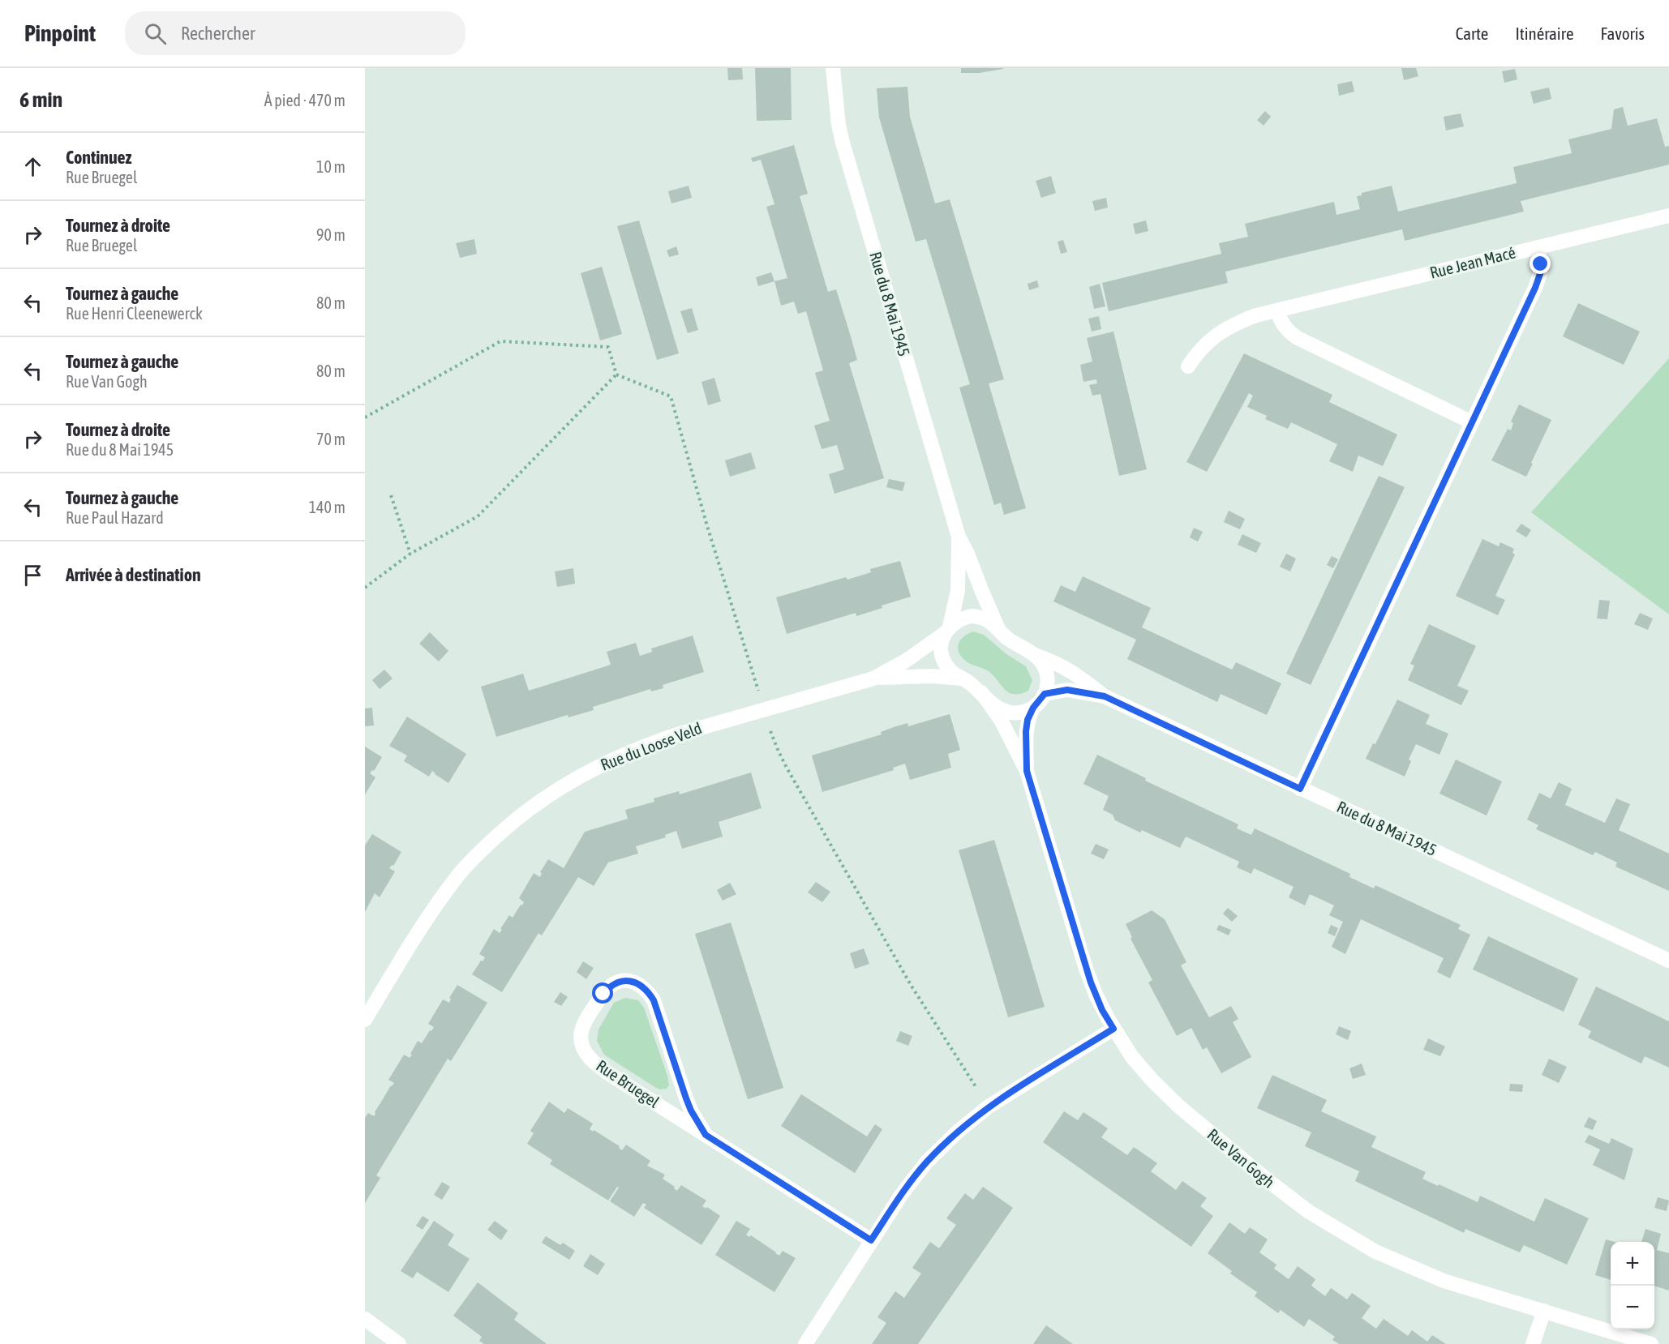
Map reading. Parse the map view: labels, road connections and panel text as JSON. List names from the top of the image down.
{
  "streets": {
    "street": [
      "Rue Jean Macé",
      "Rue du 8 Mai 1945",
      "Rue du Loose Veld",
      "Rue Bruegel",
      "Rue Van Gogh"
    ]
  },
  "crossings": [
    ["Rue du 8 Mai 1945", "Rue du Loose Veld"],
    ["Rue du 8 Mai 1945", "Rue Van Gogh"]
  ],
  "page": {
    "header": "Pinpoint",
    "search": "Rechercher",
    "nav": ["Carte", "Itinéraire", "Favoris"],
    "heading": ["6 min", "À pied · 470 m"],
    "list": [
      ["Continuez", "Rue Bruegel", "10 m"],
      ["Tournez à droite", "Rue Bruegel", "90 m"],
      ["Tournez à gauche", "Rue Henri Cleenewerck", "80 m"],
      ["Tournez à gauche", "Rue Van Gogh", "80 m"],
      ["Tournez à droite", "Rue du 8 Mai 1945", "70 m"],
      ["Tournez à gauche", "Rue Paul Hazard", "140 m"],
      "Arrivée à destination"
    ],
    "map_buttons": ["+", "−"]
  }
}
